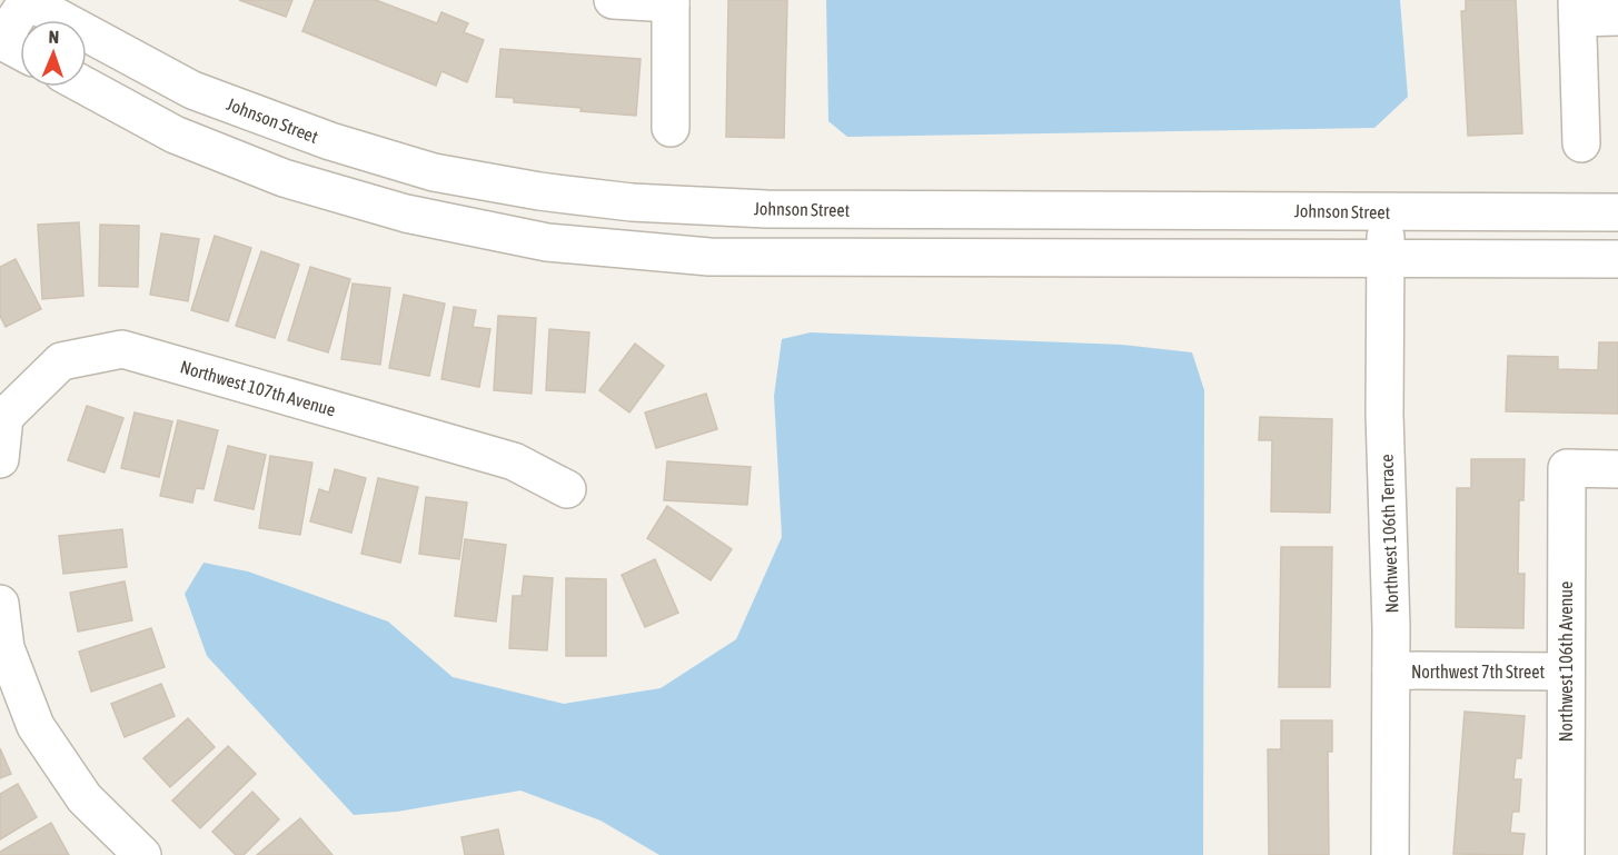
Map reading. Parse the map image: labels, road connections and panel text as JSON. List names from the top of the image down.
{
  "streets": {
    "street": [
      "Johnson Street",
      "Northwest 107th Avenue",
      "Northwest 106th Terrace",
      "Northwest 106th Avenue",
      "Northwest 7th Street"
    ]
  },
  "crossings": [
    ["Johnson Street", "Northwest 106th Terrace"],
    ["Northwest 106th Terrace", "Northwest 7th Street"],
    ["Northwest 106th Avenue", "Northwest 7th Street"]
  ],
  "north": "top"
}
